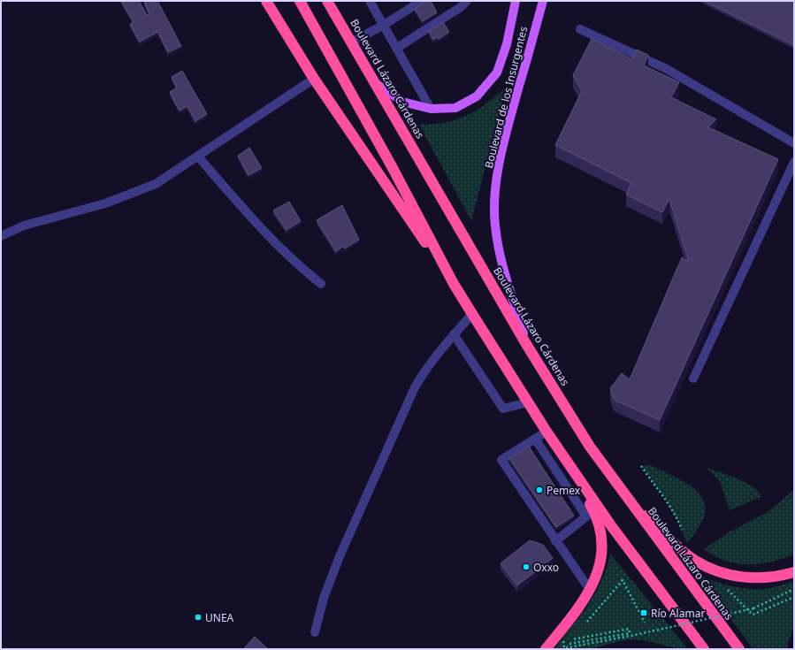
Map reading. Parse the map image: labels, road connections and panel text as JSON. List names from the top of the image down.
{
  "streets": {
    "highway": ["Boulevard Lázaro Cárdenas"],
    "main road": ["Boulevard de los Insurgentes"]
  },
  "crossings": [
    ["Boulevard Lázaro Cárdenas", "Boulevard de los Insurgentes"]
  ],
  "places": {
    "other": ["Pemex", "Oxxo", "UNEA"],
    "transit": ["Río Alamar"]
  }
}
